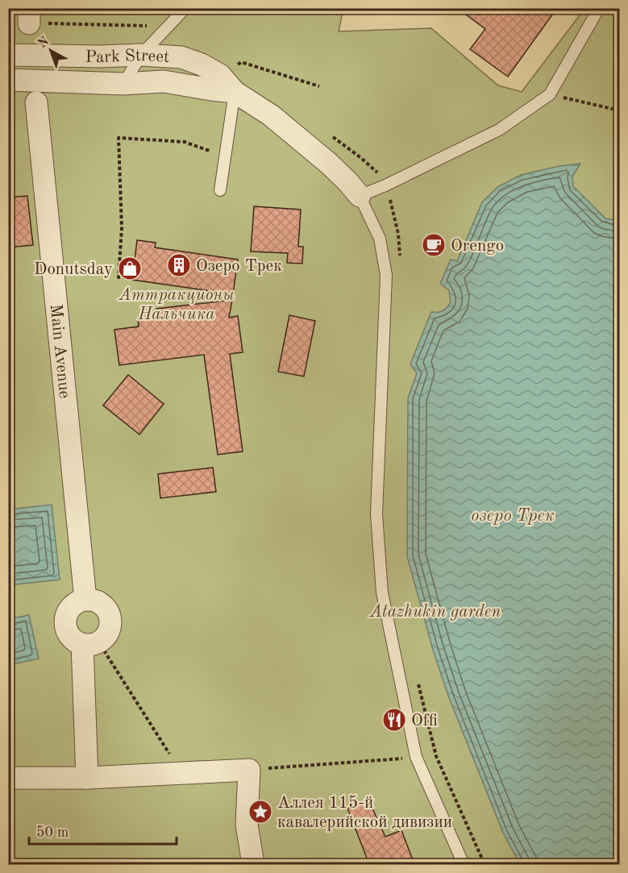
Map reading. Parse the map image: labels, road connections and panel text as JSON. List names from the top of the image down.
{
  "streets": {
    "street": ["Park Street", "Main Avenue"]
  },
  "water": ["озеро Трек"],
  "parks": ["Аттракционы Нальчика", "Atazhukin garden"],
  "places": {
    "cafe": ["Orengo"],
    "building": ["Озеро Трек"],
    "shop": ["Donutsday"],
    "restaurant": ["Offi"],
    "place": ["Аллея 115-й кавалерийской дивизии"]
  },
  "scale_bar": "50 m",
  "north": "top left"
}
